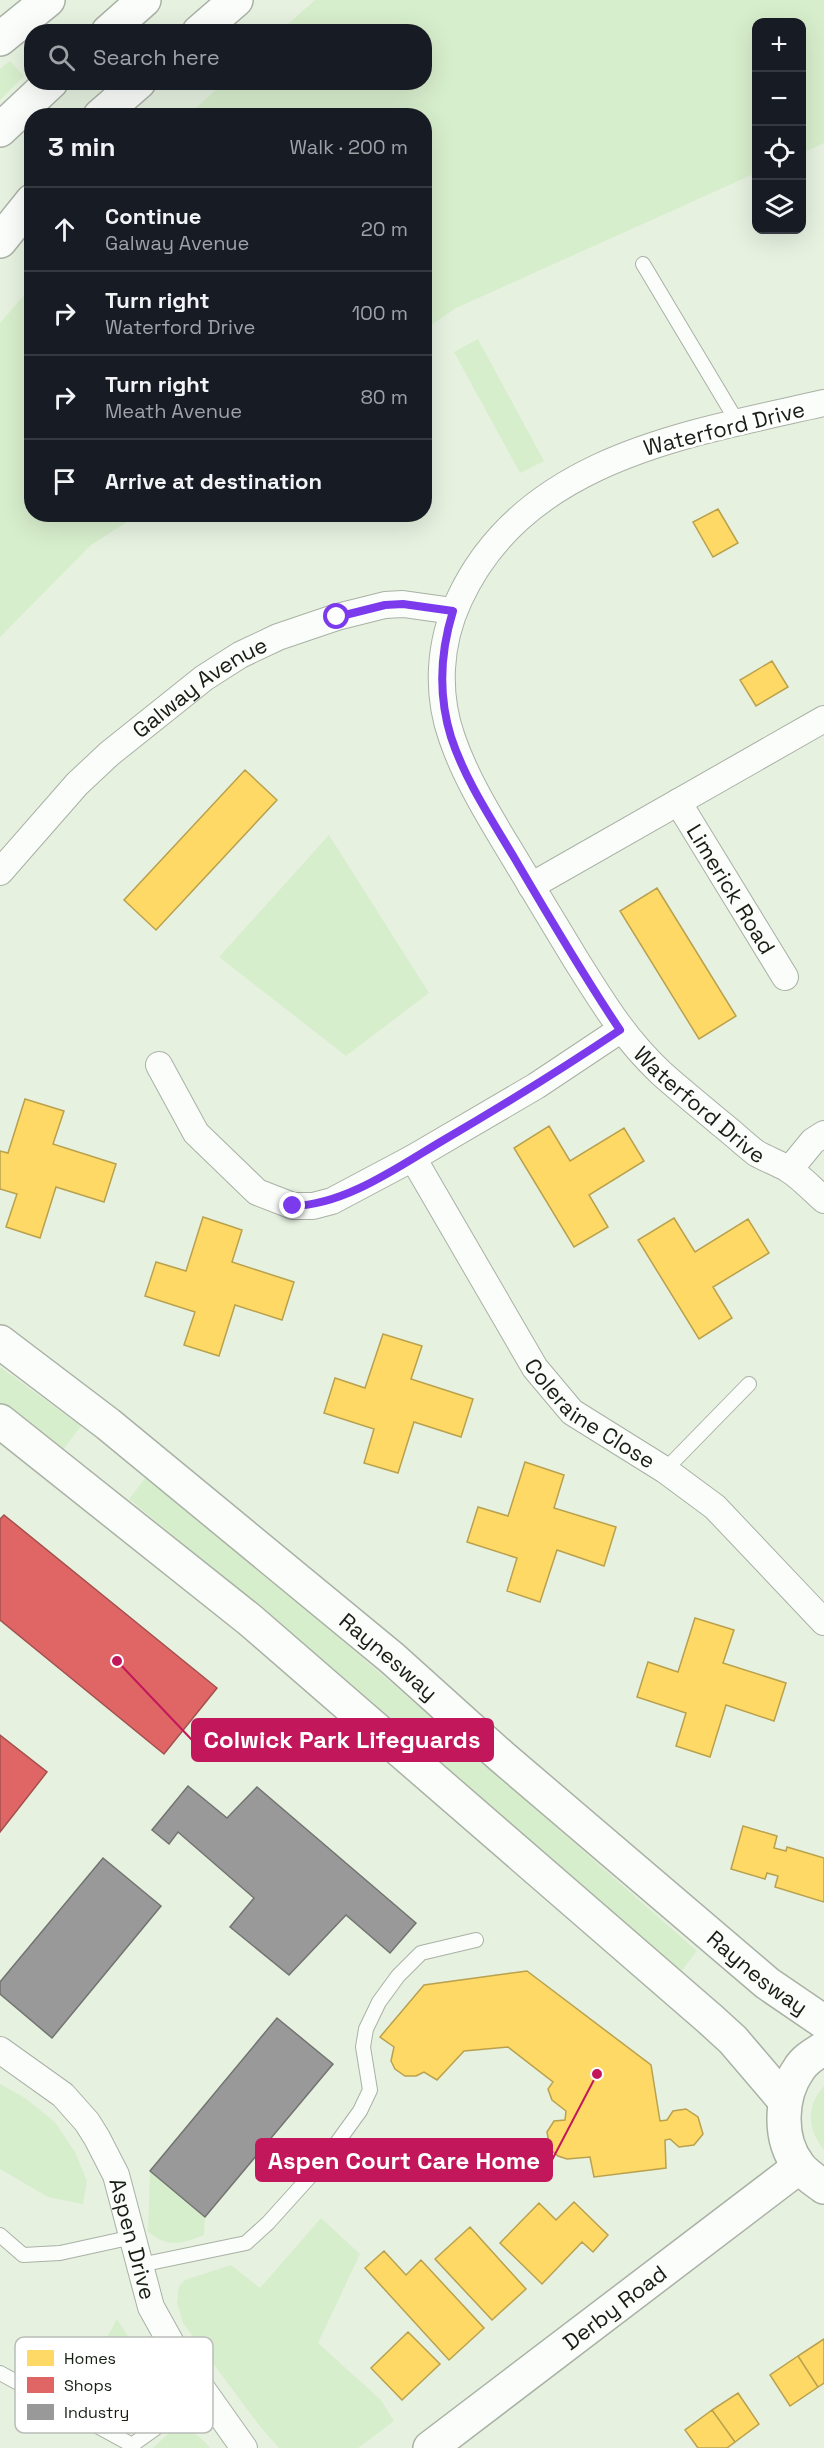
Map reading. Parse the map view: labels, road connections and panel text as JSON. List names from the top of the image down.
{
  "streets": {
    "main road": ["Raynesway", "Derby Road"],
    "street": [
      "Waterford Drive",
      "Galway Avenue",
      "Limerick Road",
      "Coleraine Close",
      "Aspen Drive"
    ]
  },
  "crossings": [
    ["Waterford Drive", "Galway Avenue"],
    ["Waterford Drive", "Limerick Road"]
  ],
  "places": ["Colwick Park Lifeguards", "Aspen Court Care Home"],
  "legend": ["Homes", "Shops", "Industry"],
  "page": {
    "map_buttons": ["+", "−"],
    "search": "Search here",
    "heading": ["3 min", "Walk · 200 m"],
    "list": [
      ["Continue", "Galway Avenue", "20 m"],
      ["Turn right", "Waterford Drive", "100 m"],
      ["Turn right", "Meath Avenue", "80 m"],
      "Arrive at destination"
    ]
  }
}
